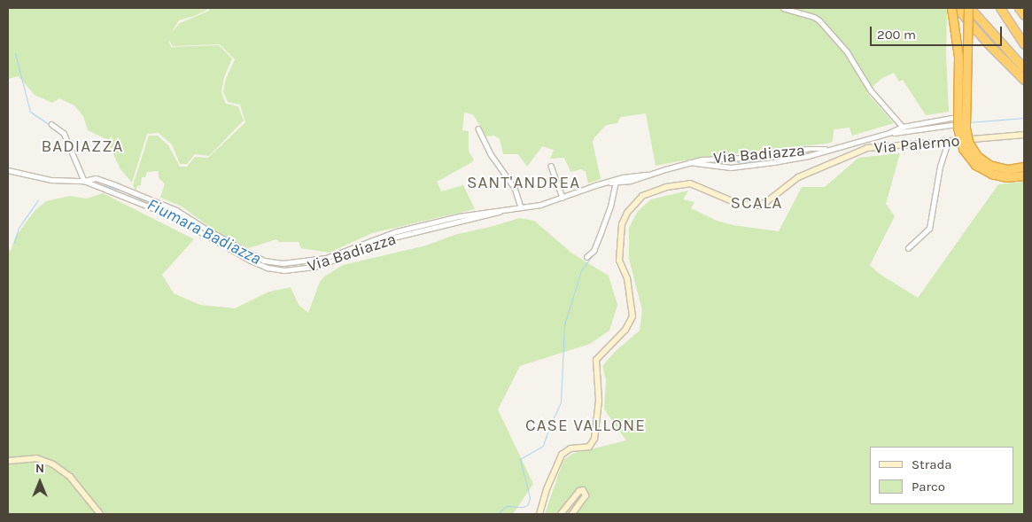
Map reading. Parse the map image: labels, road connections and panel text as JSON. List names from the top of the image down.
{
  "streets": {
    "main road": ["Via Palermo"],
    "street": ["Via Badiazza"]
  },
  "districts": [
    "BADIAZZA",
    "SANT'ANDREA",
    "SCALA",
    "CASE VALLONE"
  ],
  "water": ["Fiumara Badiazza"],
  "legend": ["Strada", "Parco"],
  "scale_bar": "200 m",
  "north": "top"
}
